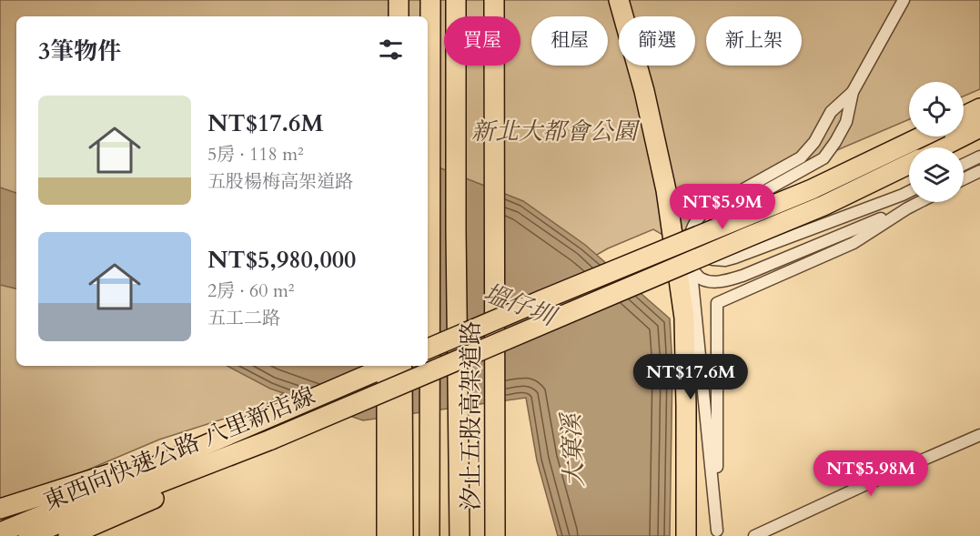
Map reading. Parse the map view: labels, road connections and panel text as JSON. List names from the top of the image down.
{
  "streets": {
    "highway": ["汐止五股高架道路", "東西向快速公路 八里新店線"]
  },
  "water": ["塭仔圳", "大窠溪"],
  "parks": ["新北大都會公園"],
  "page": {
    "chip": [
      "買屋",
      "租屋",
      "篩選",
      "新上架"
    ],
    "heading": "3筆物件",
    "list": [
      {
        "name": "NT$17.6M",
        "note": "5房 · 118 m² · 五股楊梅高架道路"
      },
      {
        "name": "NT$5,980,000",
        "note": "2房 · 60 m² · 五工二路"
      }
    ],
    "price": ["NT$5.9M", "NT$17.6M", "NT$5.98M"]
  }
}
